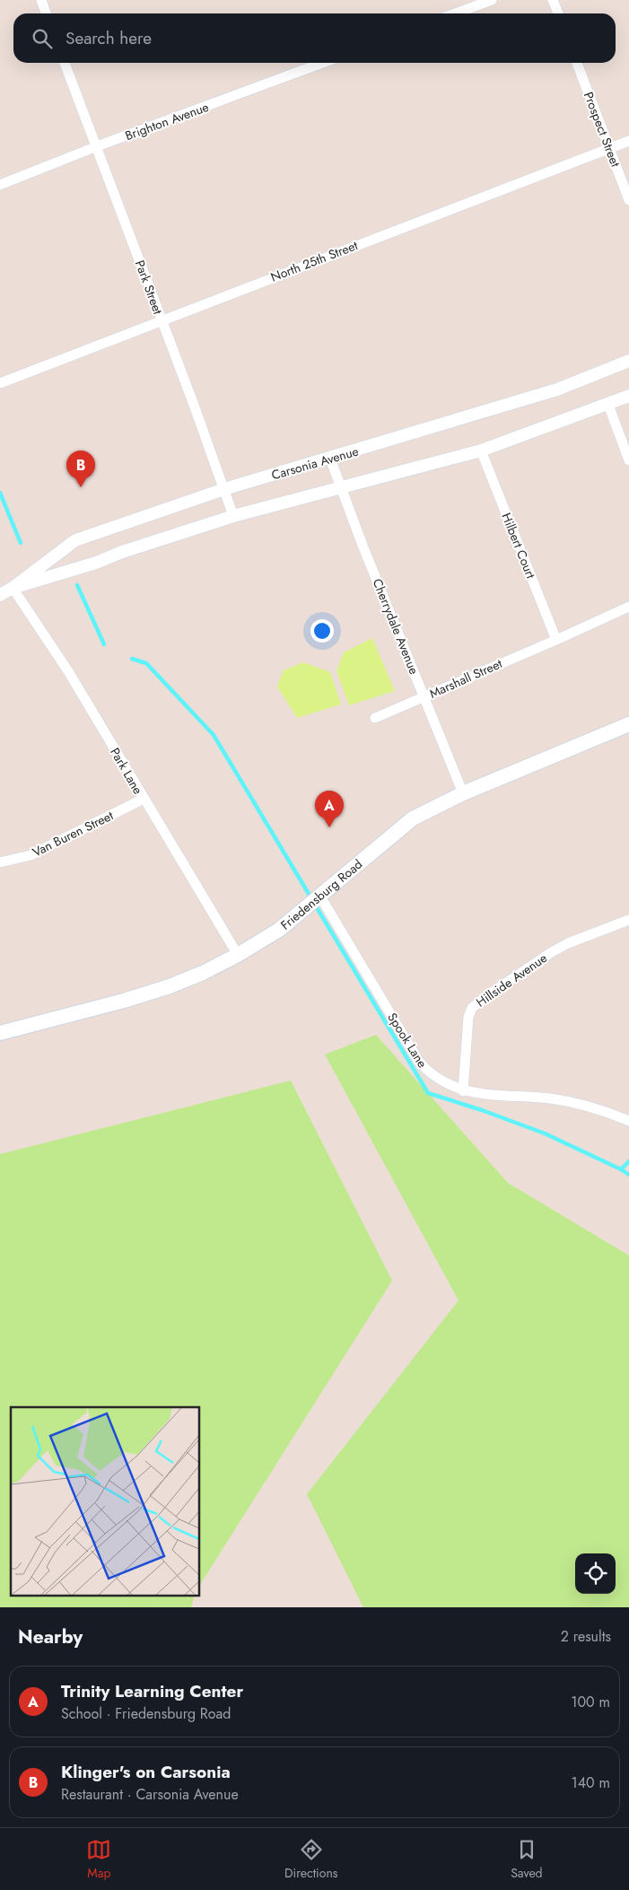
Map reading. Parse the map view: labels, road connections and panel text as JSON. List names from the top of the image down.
{
  "streets": {
    "main road": ["Friedensburg Road"],
    "street": [
      "Brighton Avenue",
      "Prospect Street",
      "North 25th Street",
      "Park Street",
      "Carsonia Avenue",
      "Hilbert Court",
      "Cherrydale Avenue",
      "Marshall Street",
      "Park Lane",
      "Van Buren Street",
      "Hillside Avenue",
      "Spook Lane"
    ]
  },
  "crossings": [
    ["Brighton Avenue", "Park Street"],
    ["Prospect Street", "North 25th Street"],
    ["North 25th Street", "Park Street"],
    ["Park Street", "Carsonia Avenue"],
    ["Carsonia Avenue", "Hilbert Court"],
    ["Carsonia Avenue", "Cherrydale Avenue"],
    ["Carsonia Avenue", "Park Lane"],
    ["Hilbert Court", "Marshall Street"],
    ["Cherrydale Avenue", "Marshall Street"],
    ["Cherrydale Avenue", "Friedensburg Road"],
    ["Park Lane", "Van Buren Street"],
    ["Park Lane", "Friedensburg Road"],
    ["Friedensburg Road", "Spook Lane"],
    ["Hillside Avenue", "Spook Lane"]
  ],
  "page": {
    "search": "Search here",
    "pins": ["B", "A"],
    "heading": ["Nearby", "2 results"],
    "list": [
      {
        "mark": "A",
        "name": "Trinity Learning Center",
        "note": "School · Friedensburg Road",
        "value": "100 m"
      },
      {
        "mark": "B",
        "name": "Klinger's on Carsonia",
        "note": "Restaurant · Carsonia Avenue",
        "value": "140 m"
      }
    ],
    "nav": ["Map", "Directions", "Saved"]
  }
}
